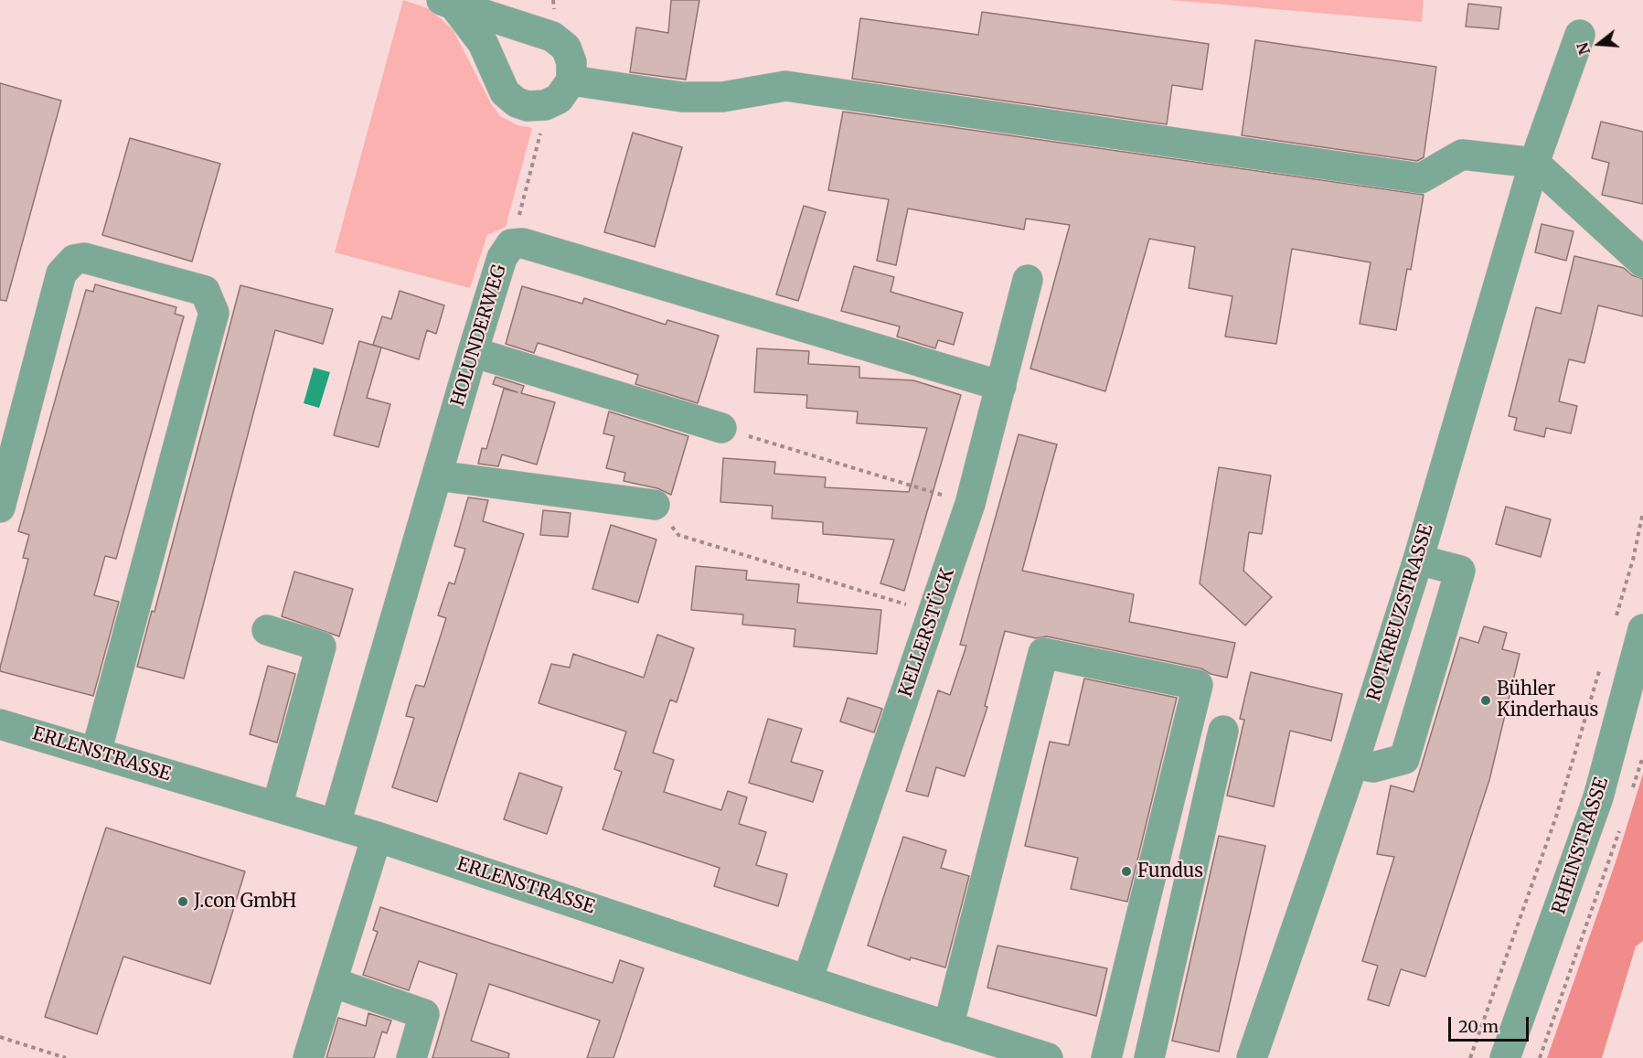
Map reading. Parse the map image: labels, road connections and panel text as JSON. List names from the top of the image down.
{
  "streets": {
    "street": [
      "HOLUNDERWEG",
      "ROTKREUZSTRASSE",
      "KELLERSTÜCK",
      "ERLENSTRASSE",
      "RHEINSTRASSE"
    ]
  },
  "crossings": [
    ["HOLUNDERWEG", "KELLERSTÜCK"],
    ["HOLUNDERWEG", "ERLENSTRASSE"],
    ["KELLERSTÜCK", "ERLENSTRASSE"]
  ],
  "places": ["Bühler Kinderhaus", "Fundus", "J.con GmbH"],
  "scale_bar": "20 m",
  "north": "left"
}
